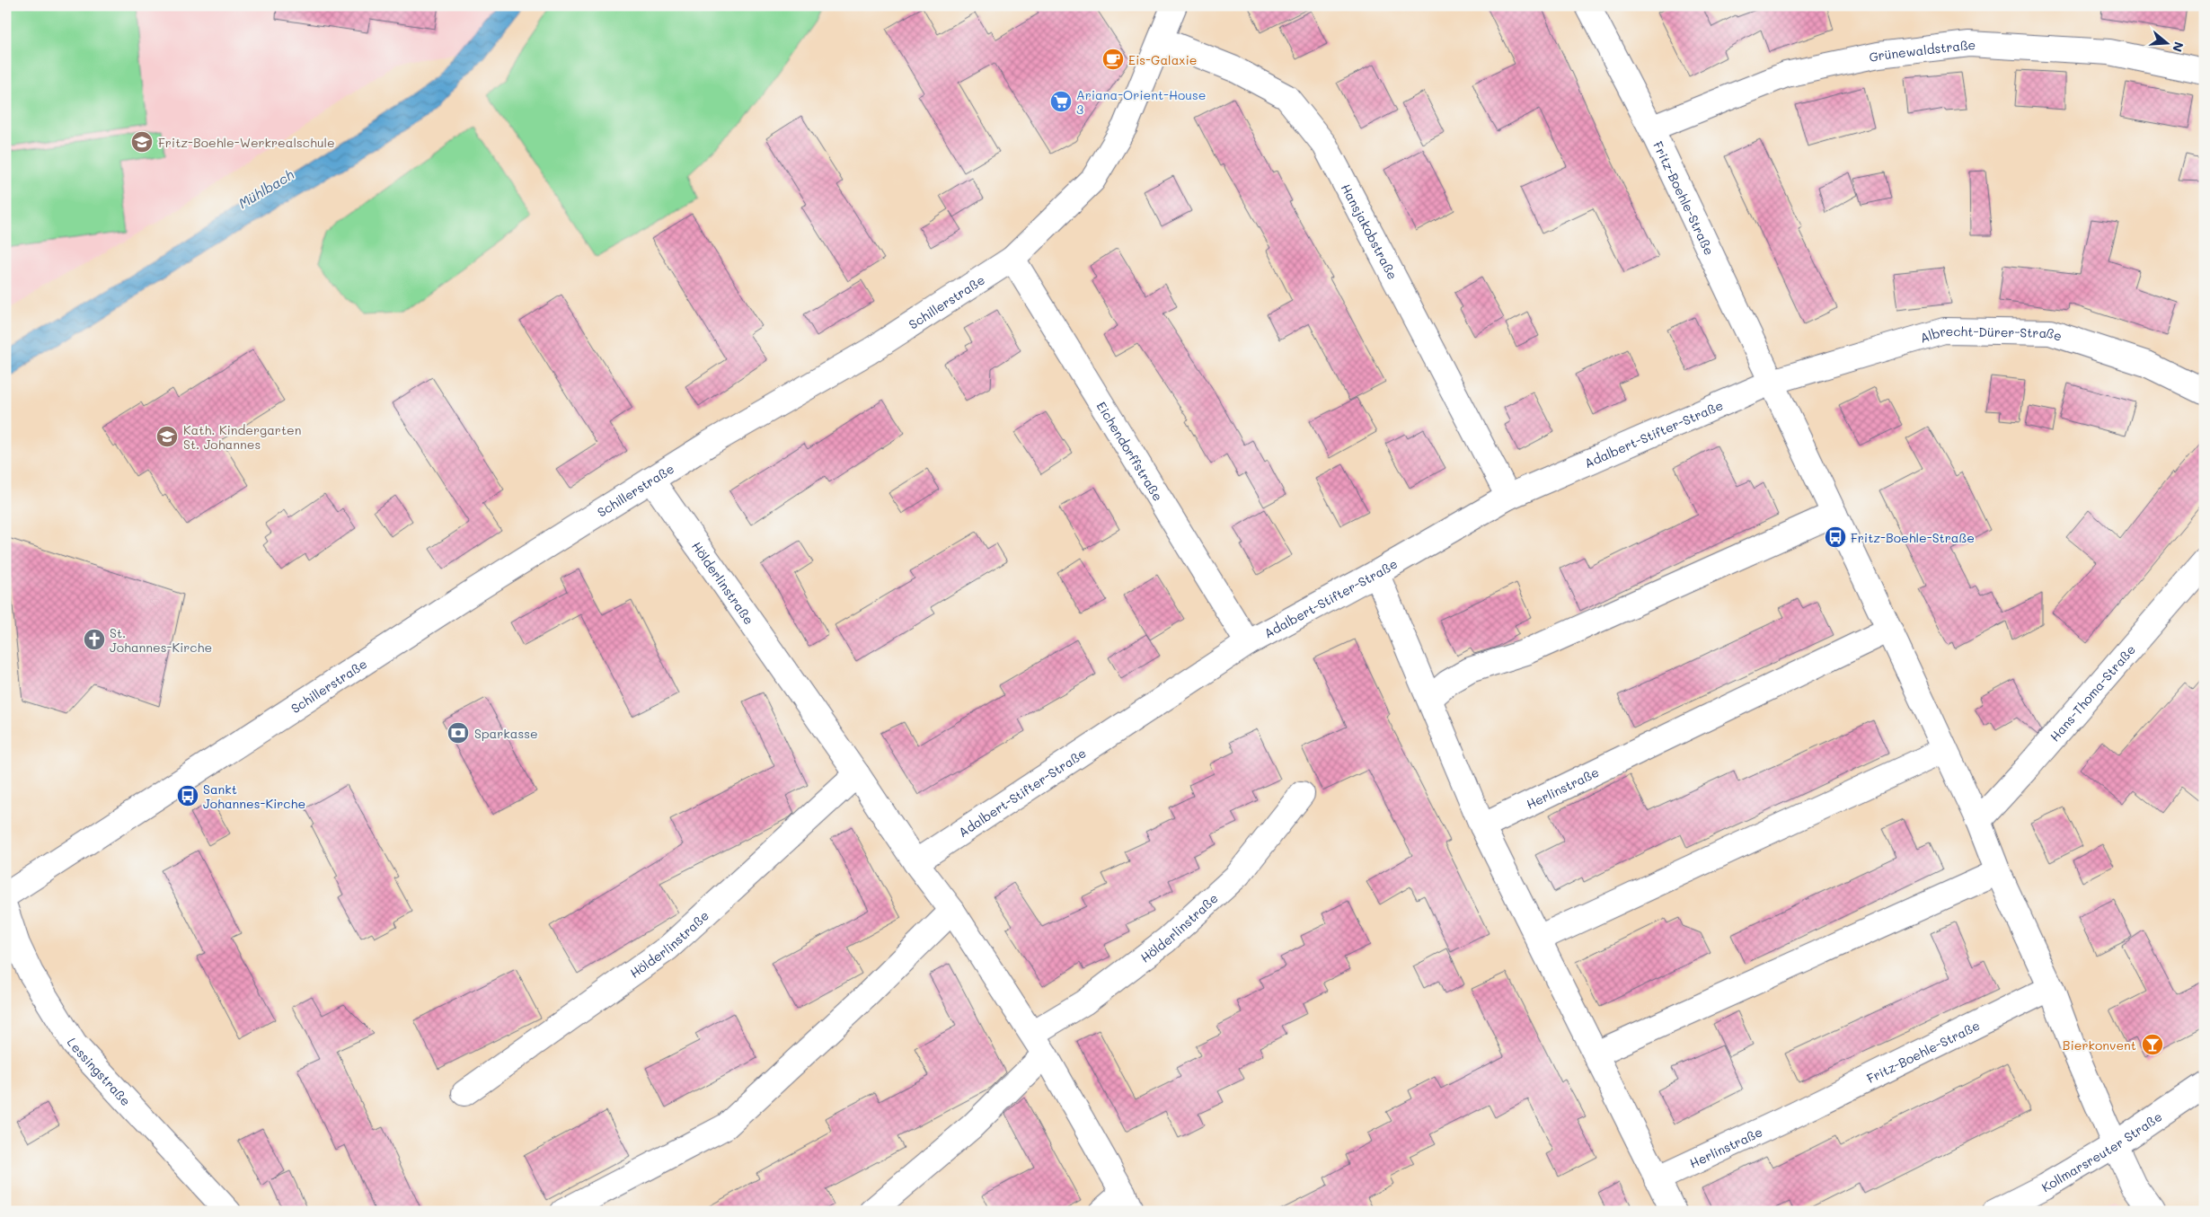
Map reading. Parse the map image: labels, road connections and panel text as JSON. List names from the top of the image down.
{
  "streets": {
    "street": [
      "Grünewaldstraße",
      "Fritz-Boehle-Straße",
      "Hansjakobstraße",
      "Schillerstraße",
      "Albrecht-Dürer-Straße",
      "Adalbert-Stifter-Straße",
      "Eichendorffstraße",
      "Hölderlinstraße",
      "Hans-Thoma-Straße",
      "Herlinstraße",
      "Lessingstraße",
      "Kollmarsreuter Straße"
    ]
  },
  "crossings": [
    ["Grünewaldstraße", "Fritz-Boehle-Straße"],
    ["Fritz-Boehle-Straße", "Albrecht-Dürer-Straße"],
    ["Fritz-Boehle-Straße", "Adalbert-Stifter-Straße"],
    ["Fritz-Boehle-Straße", "Hans-Thoma-Straße"],
    ["Fritz-Boehle-Straße", "Herlinstraße"],
    ["Fritz-Boehle-Straße", "Kollmarsreuter Straße"],
    ["Hansjakobstraße", "Schillerstraße"],
    ["Hansjakobstraße", "Adalbert-Stifter-Straße"],
    ["Schillerstraße", "Eichendorffstraße"],
    ["Schillerstraße", "Hölderlinstraße"],
    ["Albrecht-Dürer-Straße", "Adalbert-Stifter-Straße"],
    ["Adalbert-Stifter-Straße", "Eichendorffstraße"],
    ["Adalbert-Stifter-Straße", "Hölderlinstraße"]
  ],
  "water": ["Mühlbach"],
  "places": {
    "cafe": ["Eis-Galaxie"],
    "supermarket": ["Ariana-Orient-House 3"],
    "school or university": ["Fritz-Boehle-Werkrealschule", "Kath. Kindergarten St. Johannes"],
    "bus stop": ["Fritz-Boehle-Straße", "Sankt Johannes-Kirche"],
    "church": ["St. Johannes-Kirche"],
    "bank": ["Sparkasse"],
    "bar": ["Bierkonvent"]
  },
  "north": "right"
}
